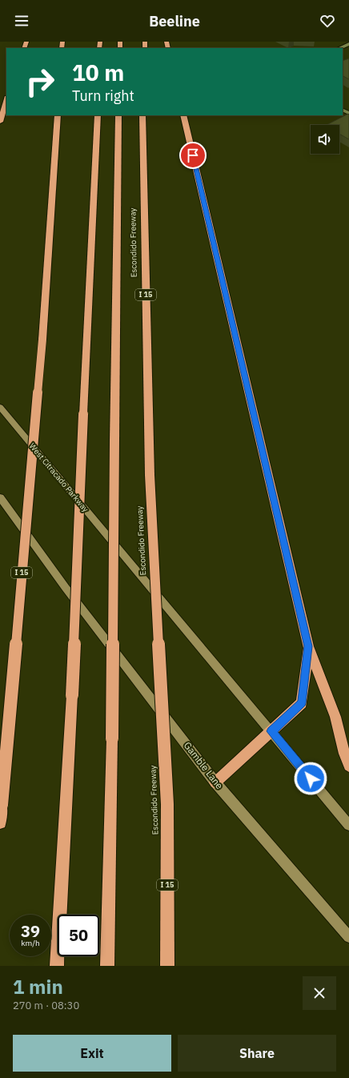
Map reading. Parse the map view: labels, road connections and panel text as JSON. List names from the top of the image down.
{
  "streets": {
    "highway": ["Escondido Freeway", "I 15"],
    "main road": ["West Citracado Parkway", "Gamble Lane"]
  },
  "page": {
    "header": "Beeline",
    "turn": ["10 m", "Turn right"],
    "speed": "39 km/h",
    "limit": "50",
    "heading": ["1 min", "270 m · 08:30"],
    "buttons": ["Exit", "Share"]
  }
}
